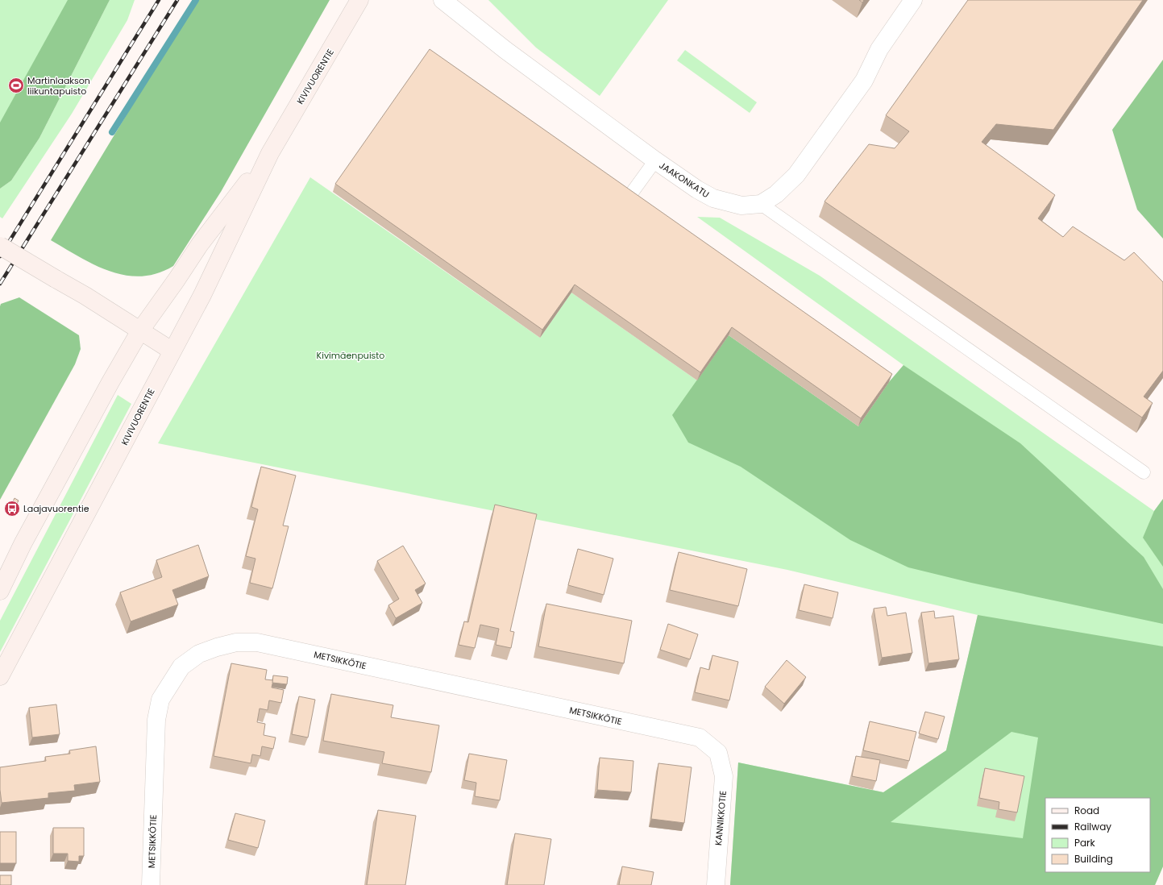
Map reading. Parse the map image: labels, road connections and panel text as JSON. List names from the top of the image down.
{
  "streets": {
    "street": [
      "KIVIVUORENTIE",
      "JAAKONKATU",
      "METSIKKÖTIE",
      "KANNIKKOTIE"
    ]
  },
  "crossings": [
    ["METSIKKÖTIE", "KANNIKKOTIE"]
  ],
  "parks": ["Kivimäenpuisto"],
  "places": {
    "sports": ["Martinlaakson liikuntapuisto"],
    "bus stop": ["Laajavuorentie"]
  },
  "legend": [
    "Road",
    "Railway",
    "Park",
    "Building"
  ]
}
